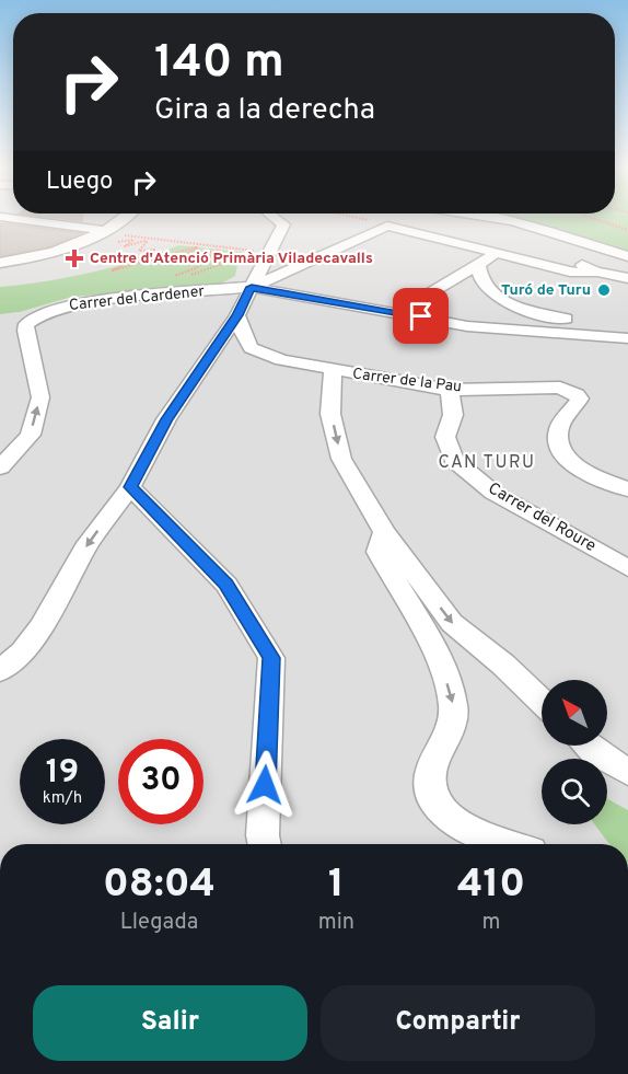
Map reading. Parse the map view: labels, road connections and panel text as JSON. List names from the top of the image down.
{
  "streets": {
    "street": ["Carrer del Cardener", "Carrer de la Pau", "Carrer del Roure"]
  },
  "crossings": [
    ["Carrer de la Pau", "Carrer del Roure"]
  ],
  "districts": ["CAN TURU"],
  "places": {
    "health": ["Centre d'Atenció Primària Viladecavalls"],
    "other": ["Turó de Turu"]
  },
  "north": "top left",
  "page": {
    "turn": ["140 m", "Gira a la derecha"],
    "then": "Luego",
    "speed": "19 km/h",
    "limit": "30",
    "eta": [
      "08:04",
      "Llegada",
      "1",
      "min",
      "410",
      "m"
    ],
    "buttons": ["Salir", "Compartir"]
  }
}
